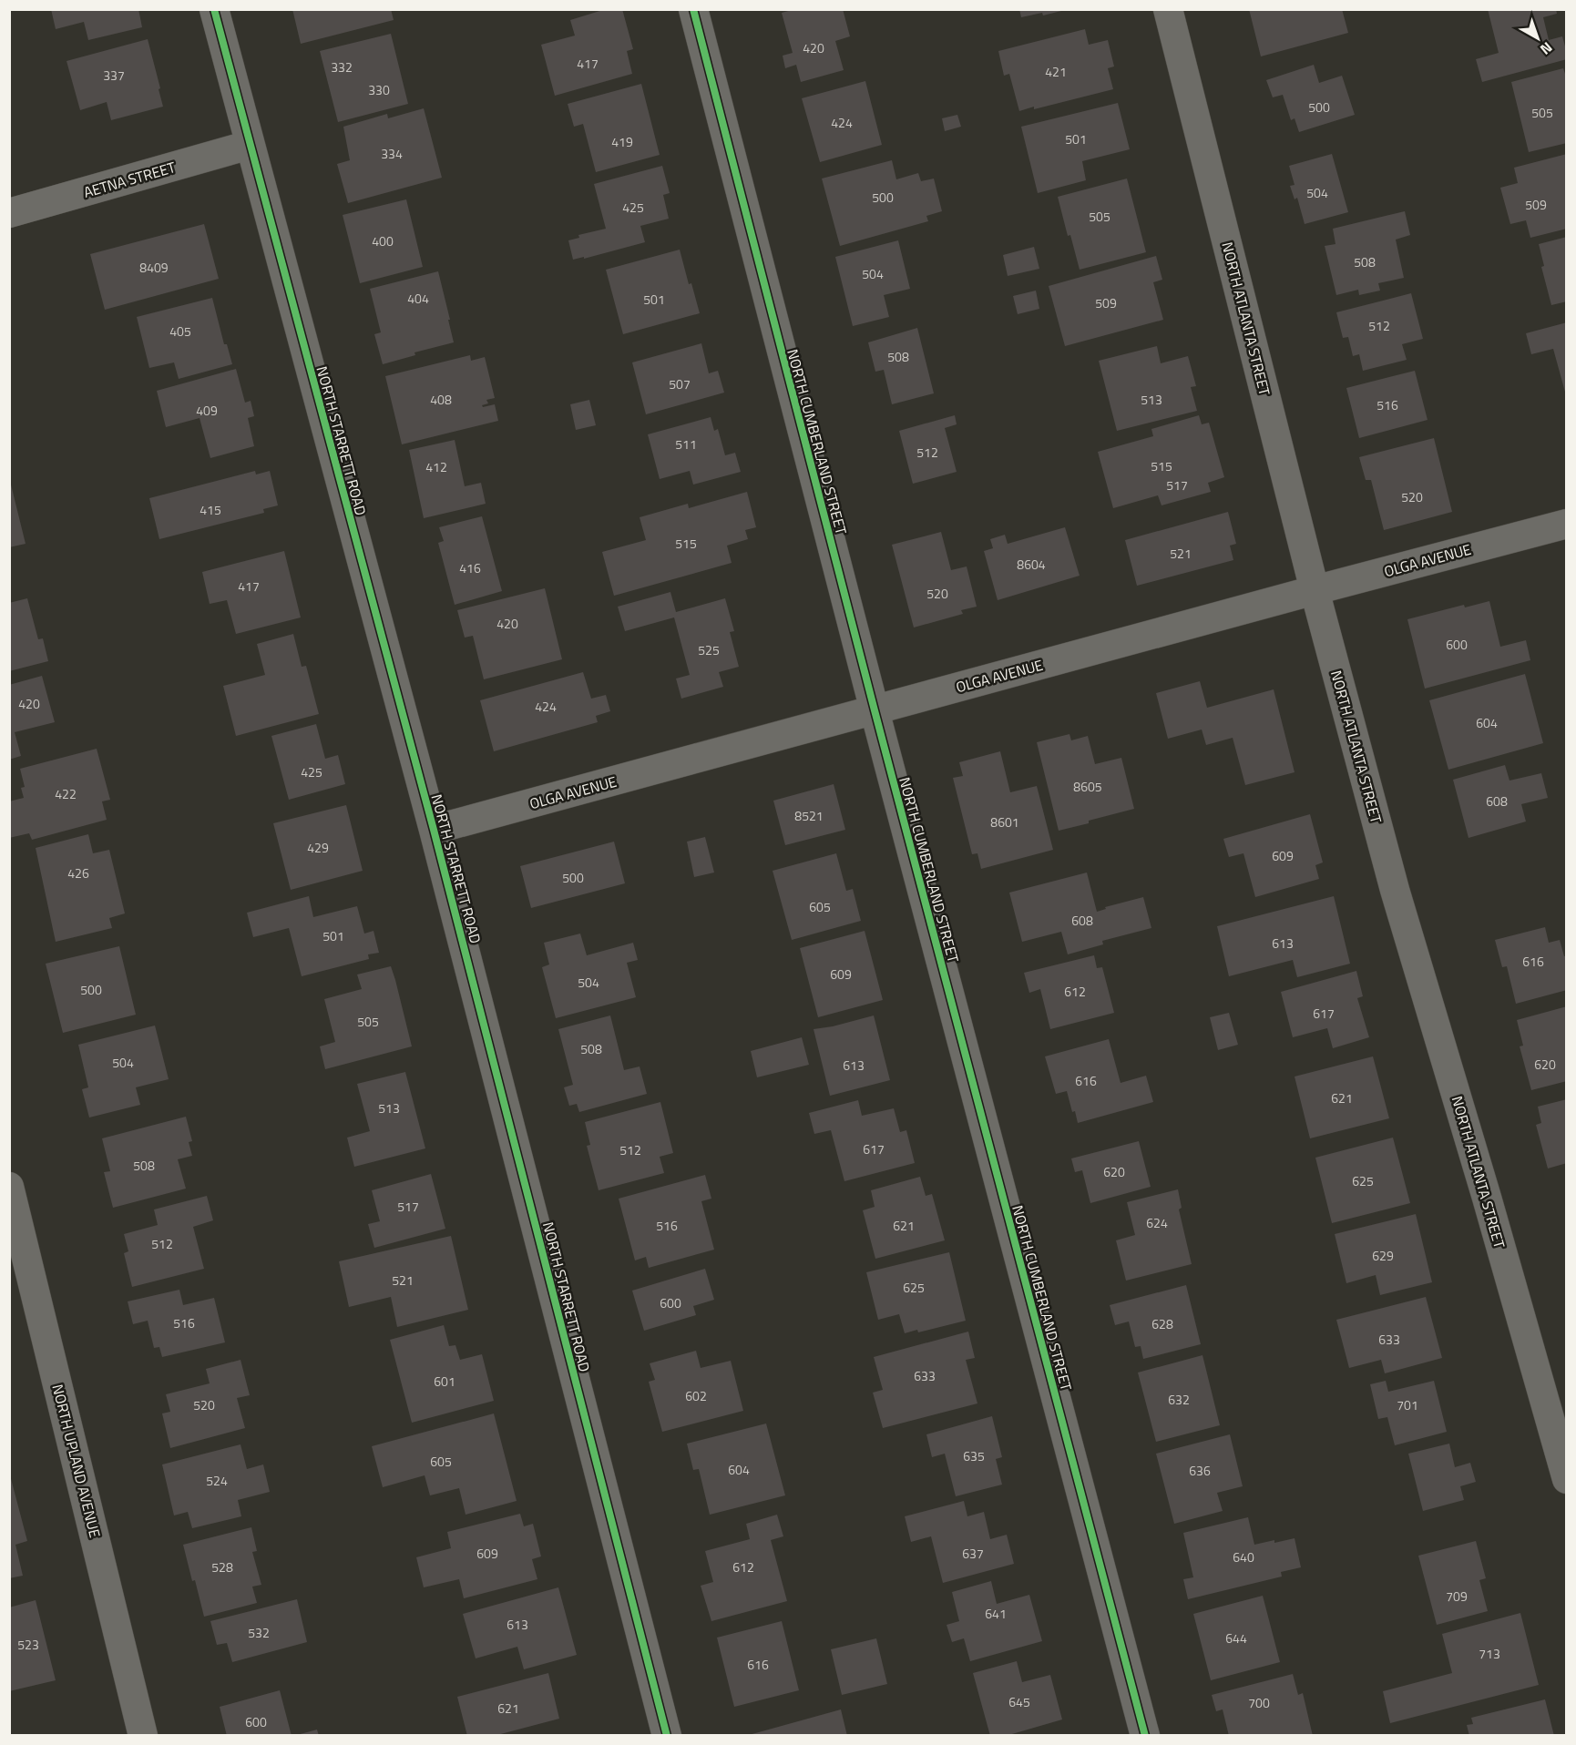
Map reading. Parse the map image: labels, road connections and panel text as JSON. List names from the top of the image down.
{
  "streets": {
    "street": [
      "AETNA STREET",
      "NORTH ATLANTA STREET",
      "NORTH STARRETT ROAD",
      "NORTH CUMBERLAND STREET",
      "OLGA AVENUE",
      "NORTH UPLAND AVENUE"
    ]
  },
  "crossings": [
    ["AETNA STREET", "NORTH STARRETT ROAD"],
    ["NORTH ATLANTA STREET", "OLGA AVENUE"],
    ["NORTH STARRETT ROAD", "OLGA AVENUE"],
    ["NORTH CUMBERLAND STREET", "OLGA AVENUE"]
  ],
  "house_numbers": [
    "420",
    "417",
    "332",
    "421",
    "337",
    "330",
    "500",
    "505",
    "424",
    "501",
    "419",
    "334",
    "504",
    "500",
    "509",
    "425",
    "505",
    "400",
    "508",
    "8409",
    "504",
    "404",
    "501",
    "509",
    "512",
    "405",
    "508",
    "507",
    "408",
    "513",
    "516",
    "409",
    "511",
    "512",
    "515",
    "412",
    "517",
    "520",
    "415",
    "515",
    "521",
    "8604",
    "416",
    "417",
    "520",
    "420",
    "600",
    "525",
    "420",
    "424",
    "604",
    "425",
    "8605",
    "422",
    "608",
    "8521",
    "8601",
    "429",
    "609",
    "426",
    "500",
    "605",
    "608",
    "501",
    "613",
    "616",
    "609",
    "504",
    "500",
    "612",
    "617",
    "505",
    "508",
    "504",
    "620",
    "613",
    "616",
    "621",
    "513",
    "617",
    "512",
    "508",
    "620",
    "625",
    "517",
    "624",
    "516",
    "621",
    "512",
    "629",
    "521",
    "625",
    "600",
    "516",
    "628",
    "633",
    "633",
    "601",
    "602",
    "632",
    "520",
    "701",
    "635",
    "605",
    "604",
    "636",
    "524",
    "609",
    "637",
    "640",
    "528",
    "612",
    "709",
    "641",
    "613",
    "532",
    "644",
    "523",
    "713",
    "616",
    "645",
    "700",
    "621",
    "600"
  ],
  "north": "bottom right"
}
